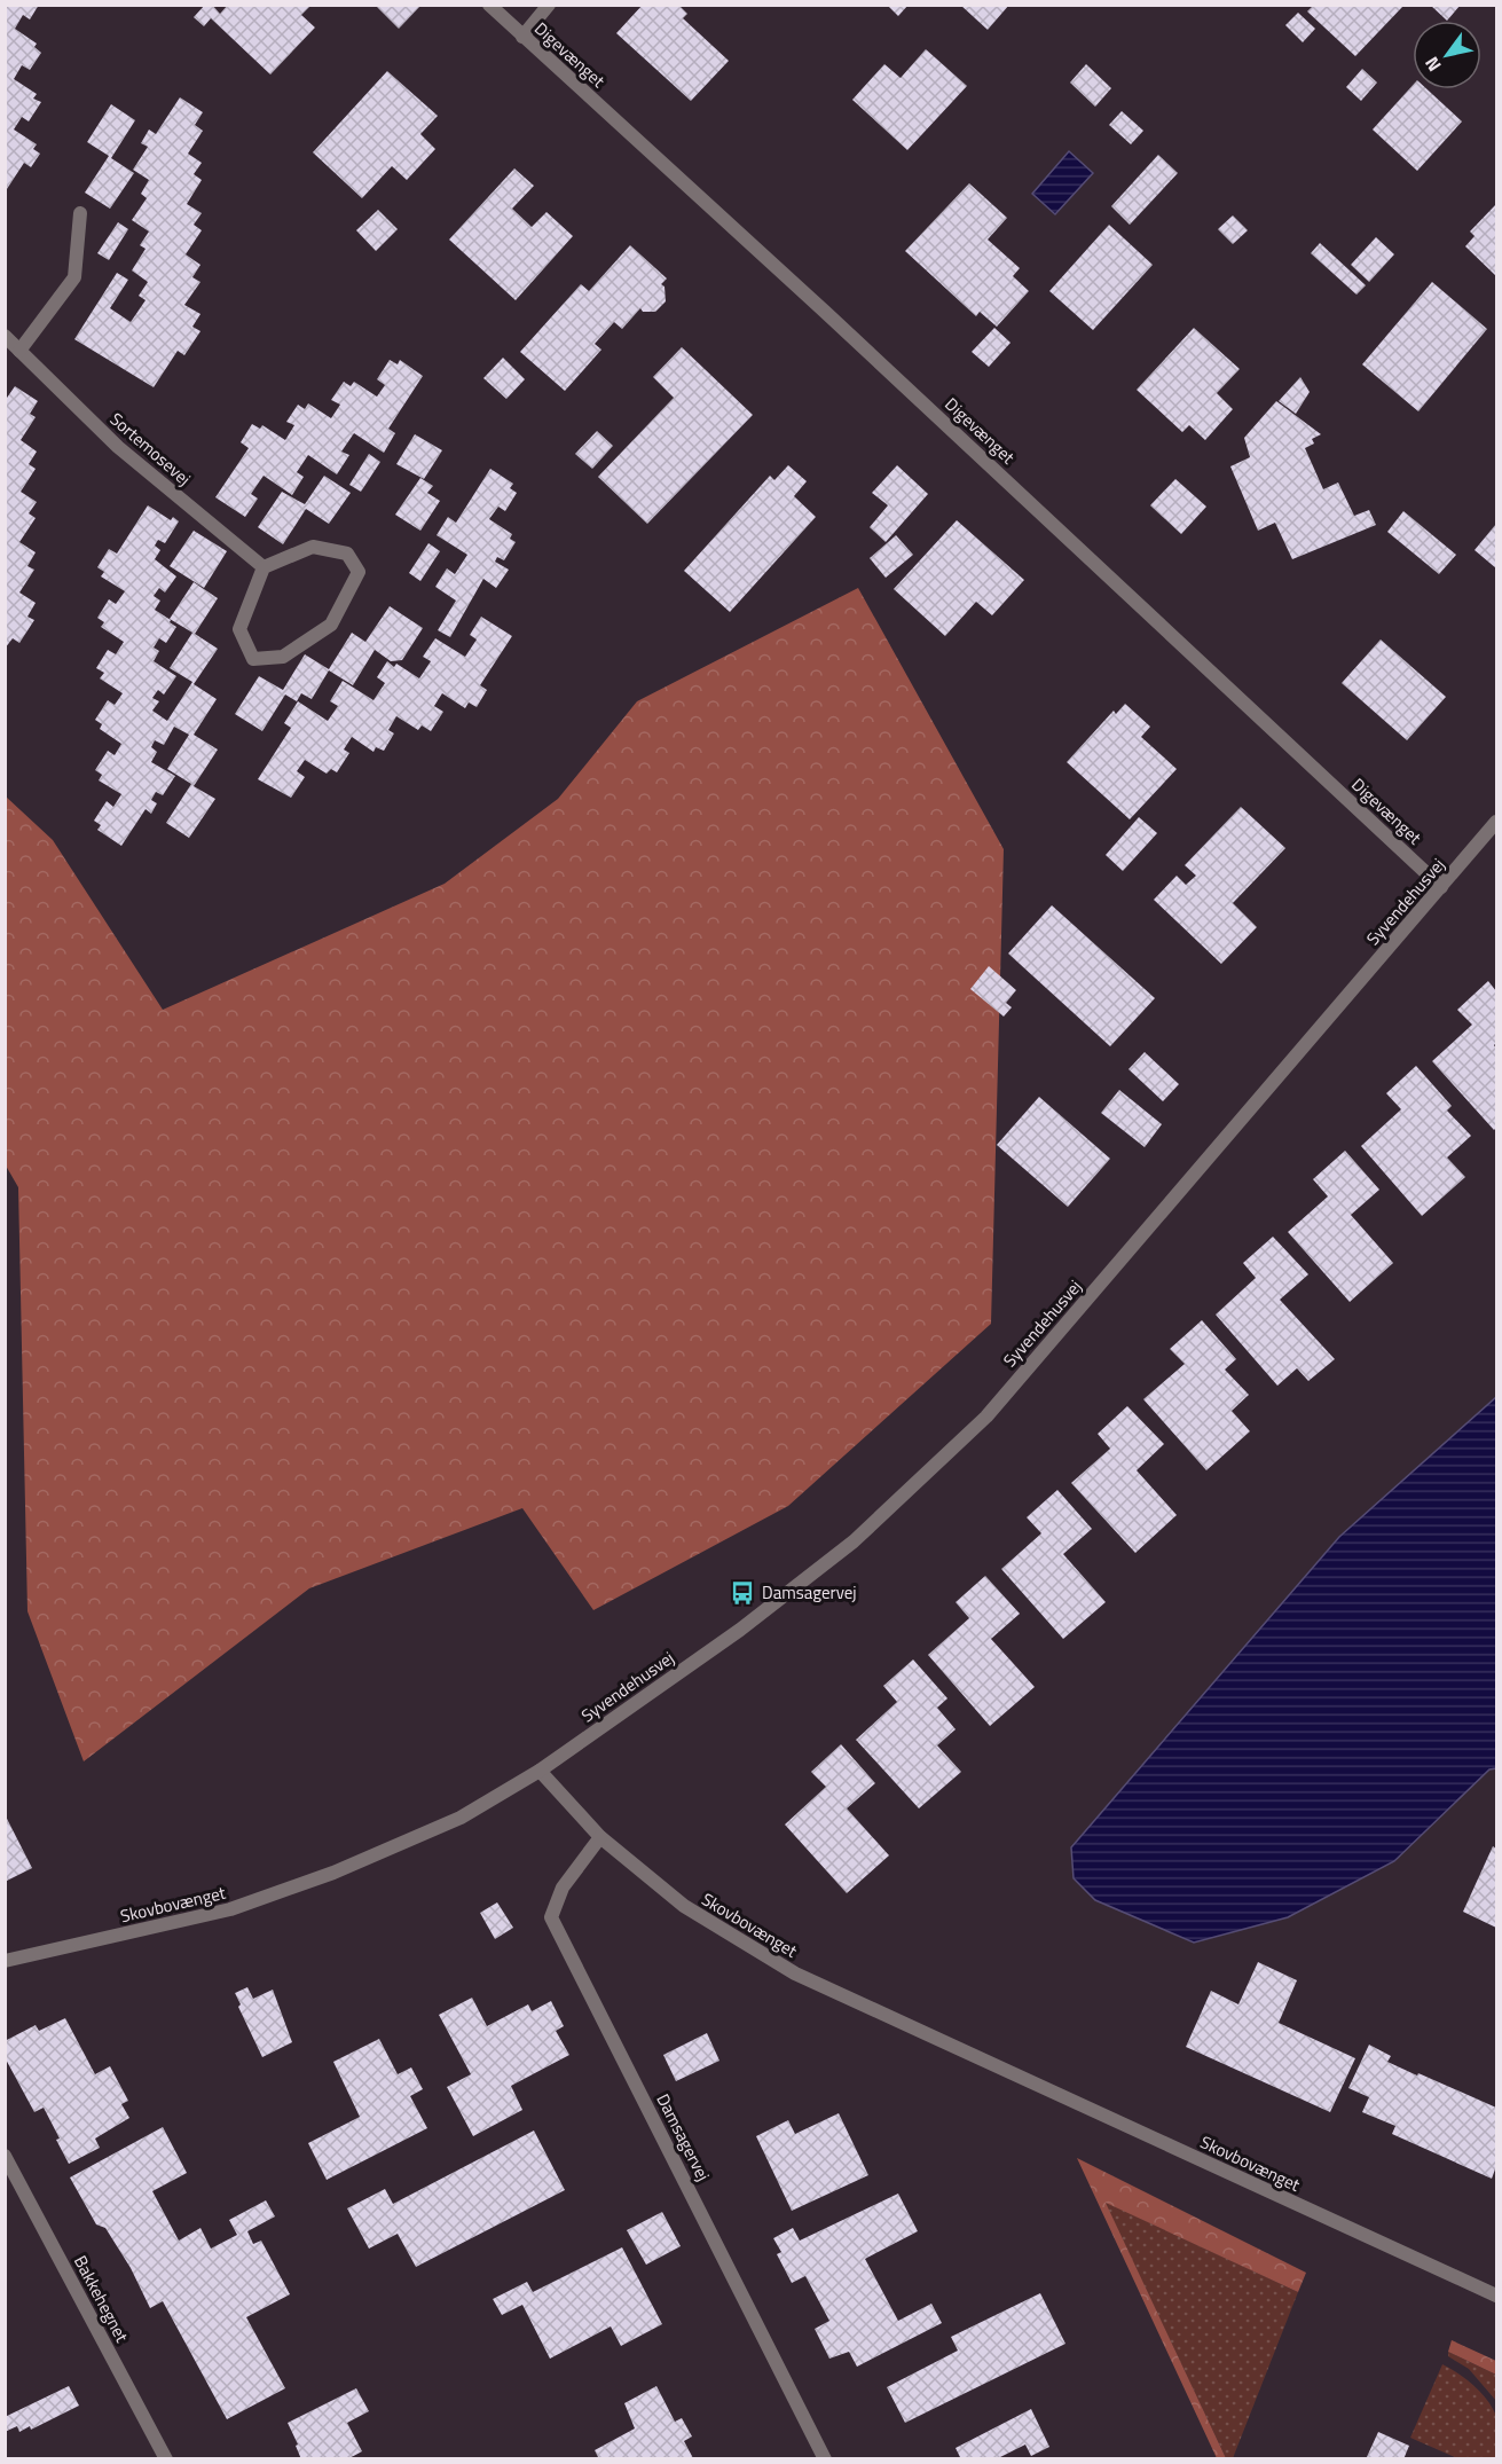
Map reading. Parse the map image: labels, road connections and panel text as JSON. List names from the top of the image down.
{
  "streets": {
    "street": [
      "Digevænget",
      "Sortemosevej",
      "Syvendehusvej",
      "Skovbovænget",
      "Damsagervej",
      "Bakkehegnet"
    ]
  },
  "crossings": [
    ["Digevænget", "Syvendehusvej"],
    ["Syvendehusvej", "Skovbovænget"],
    ["Skovbovænget", "Damsagervej"]
  ],
  "places": {
    "bus stop": ["Damsagervej"]
  },
  "north": "bottom left"
}
